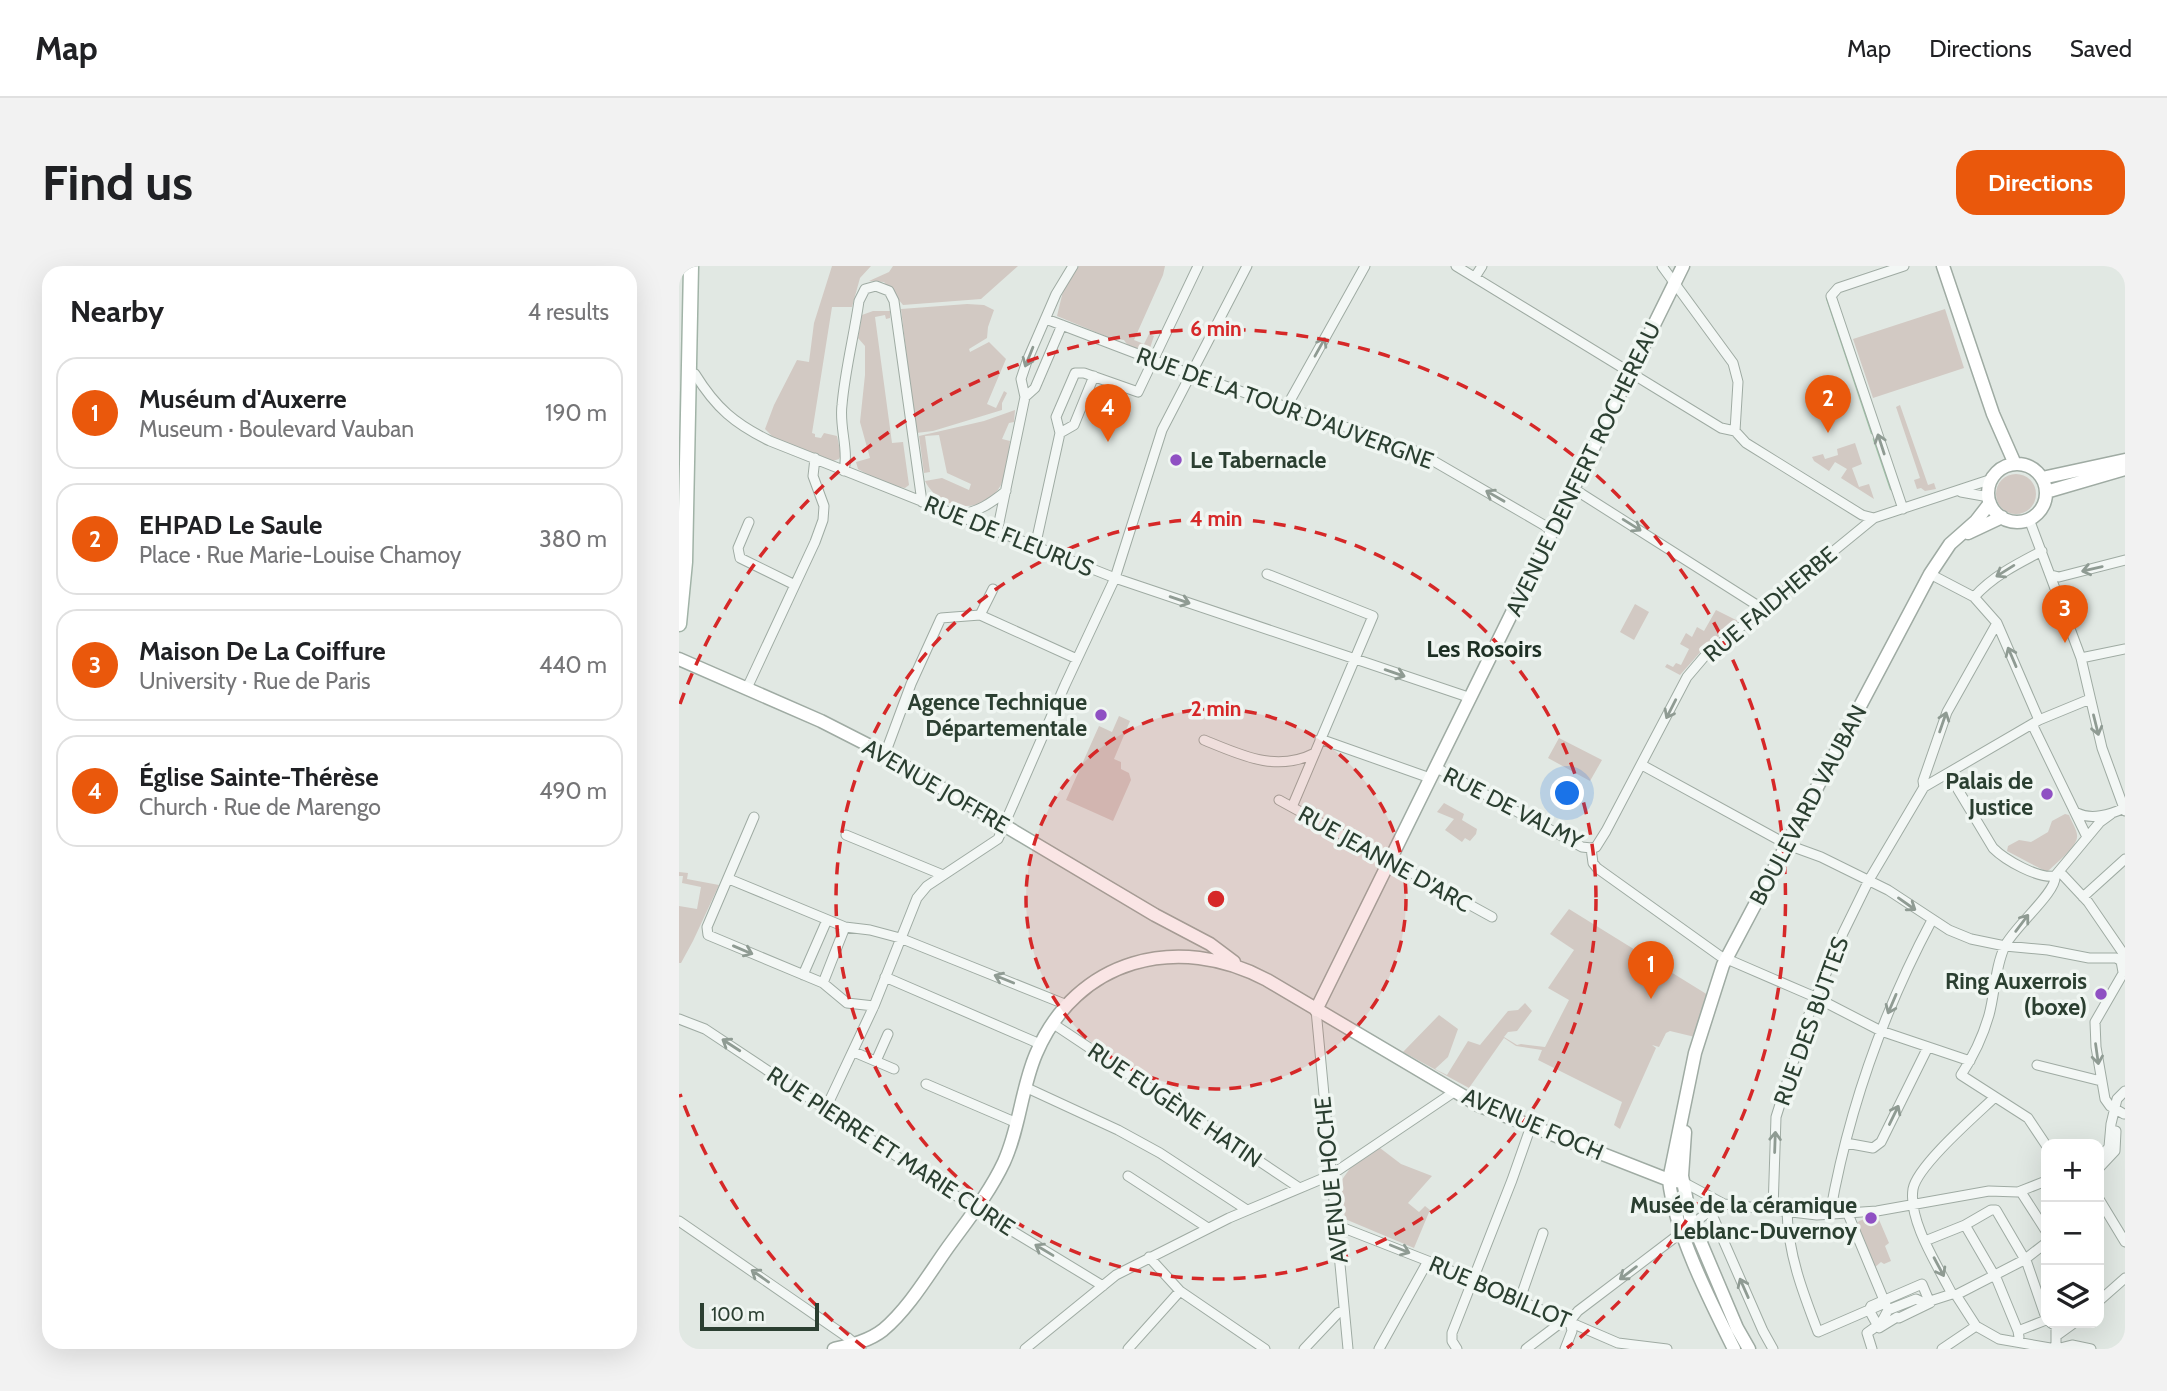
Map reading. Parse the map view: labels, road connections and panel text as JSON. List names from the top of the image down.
{
  "streets": {
    "main road": [
      "AVENUE DENFERT ROCHEREAU",
      "AVENUE JOFFRE",
      "BOULEVARD VAUBAN",
      "AVENUE FOCH"
    ],
    "street": [
      "RUE DE LA TOUR D'AUVERGNE",
      "RUE DE FLEURUS",
      "RUE FAIDHERBE",
      "RUE DE VALMY",
      "RUE JEANNE D'ARC",
      "RUE DES BUTTES",
      "RUE EUGÈNE HATIN",
      "RUE PIERRE ET MARIE CURIE",
      "AVENUE HOCHE",
      "RUE BOBILLOT"
    ]
  },
  "crossings": [
    ["RUE DE LA TOUR D'AUVERGNE", "AVENUE DENFERT ROCHEREAU"],
    ["AVENUE DENFERT ROCHEREAU", "RUE DE FLEURUS"],
    ["AVENUE DENFERT ROCHEREAU", "RUE DE VALMY"],
    ["AVENUE DENFERT ROCHEREAU", "RUE JEANNE D'ARC"],
    ["AVENUE DENFERT ROCHEREAU", "AVENUE FOCH"],
    ["AVENUE DENFERT ROCHEREAU", "AVENUE HOCHE"],
    ["RUE FAIDHERBE", "BOULEVARD VAUBAN"],
    ["RUE FAIDHERBE", "RUE DE VALMY"],
    ["AVENUE JOFFRE", "AVENUE FOCH"],
    ["BOULEVARD VAUBAN", "AVENUE FOCH"],
    ["AVENUE FOCH", "AVENUE HOCHE"],
    ["AVENUE HOCHE", "RUE BOBILLOT"]
  ],
  "one_way": ["RUE DE LA TOUR D'AUVERGNE", "RUE DE FLEURUS", "RUE PIERRE ET MARIE CURIE"],
  "districts": ["Les Rosoirs"],
  "places": [
    "Le Tabernacle",
    "Agence Technique Départementale",
    "Palais de Justice",
    "Ring Auxerrois (boxe)",
    "Musée de la céramique Leblanc-Duvernoy"
  ],
  "scale_bar": "100 m",
  "page": {
    "header": "Map",
    "nav": ["Map", "Directions", "Saved"],
    "buttons": "Directions",
    "title": "Find us",
    "heading": ["Nearby", "4 results"],
    "list": [
      {
        "mark": "1",
        "name": "Muséum d'Auxerre",
        "note": "Museum · Boulevard Vauban",
        "value": "190 m"
      },
      {
        "mark": "2",
        "name": "EHPAD Le Saule",
        "note": "Place · Rue Marie-Louise Chamoy",
        "value": "380 m"
      },
      {
        "mark": "3",
        "name": "Maison De La Coiffure",
        "note": "University · Rue de Paris",
        "value": "440 m"
      },
      {
        "mark": "4",
        "name": "Église Sainte-Thérèse",
        "note": "Church · Rue de Marengo",
        "value": "490 m"
      }
    ],
    "pins": [
      "2",
      "4",
      "3",
      "1"
    ],
    "map_buttons": ["+", "−"],
    "scale": "100 m"
  },
  "rings": ["6 min", "4 min", "2 min"]
}
